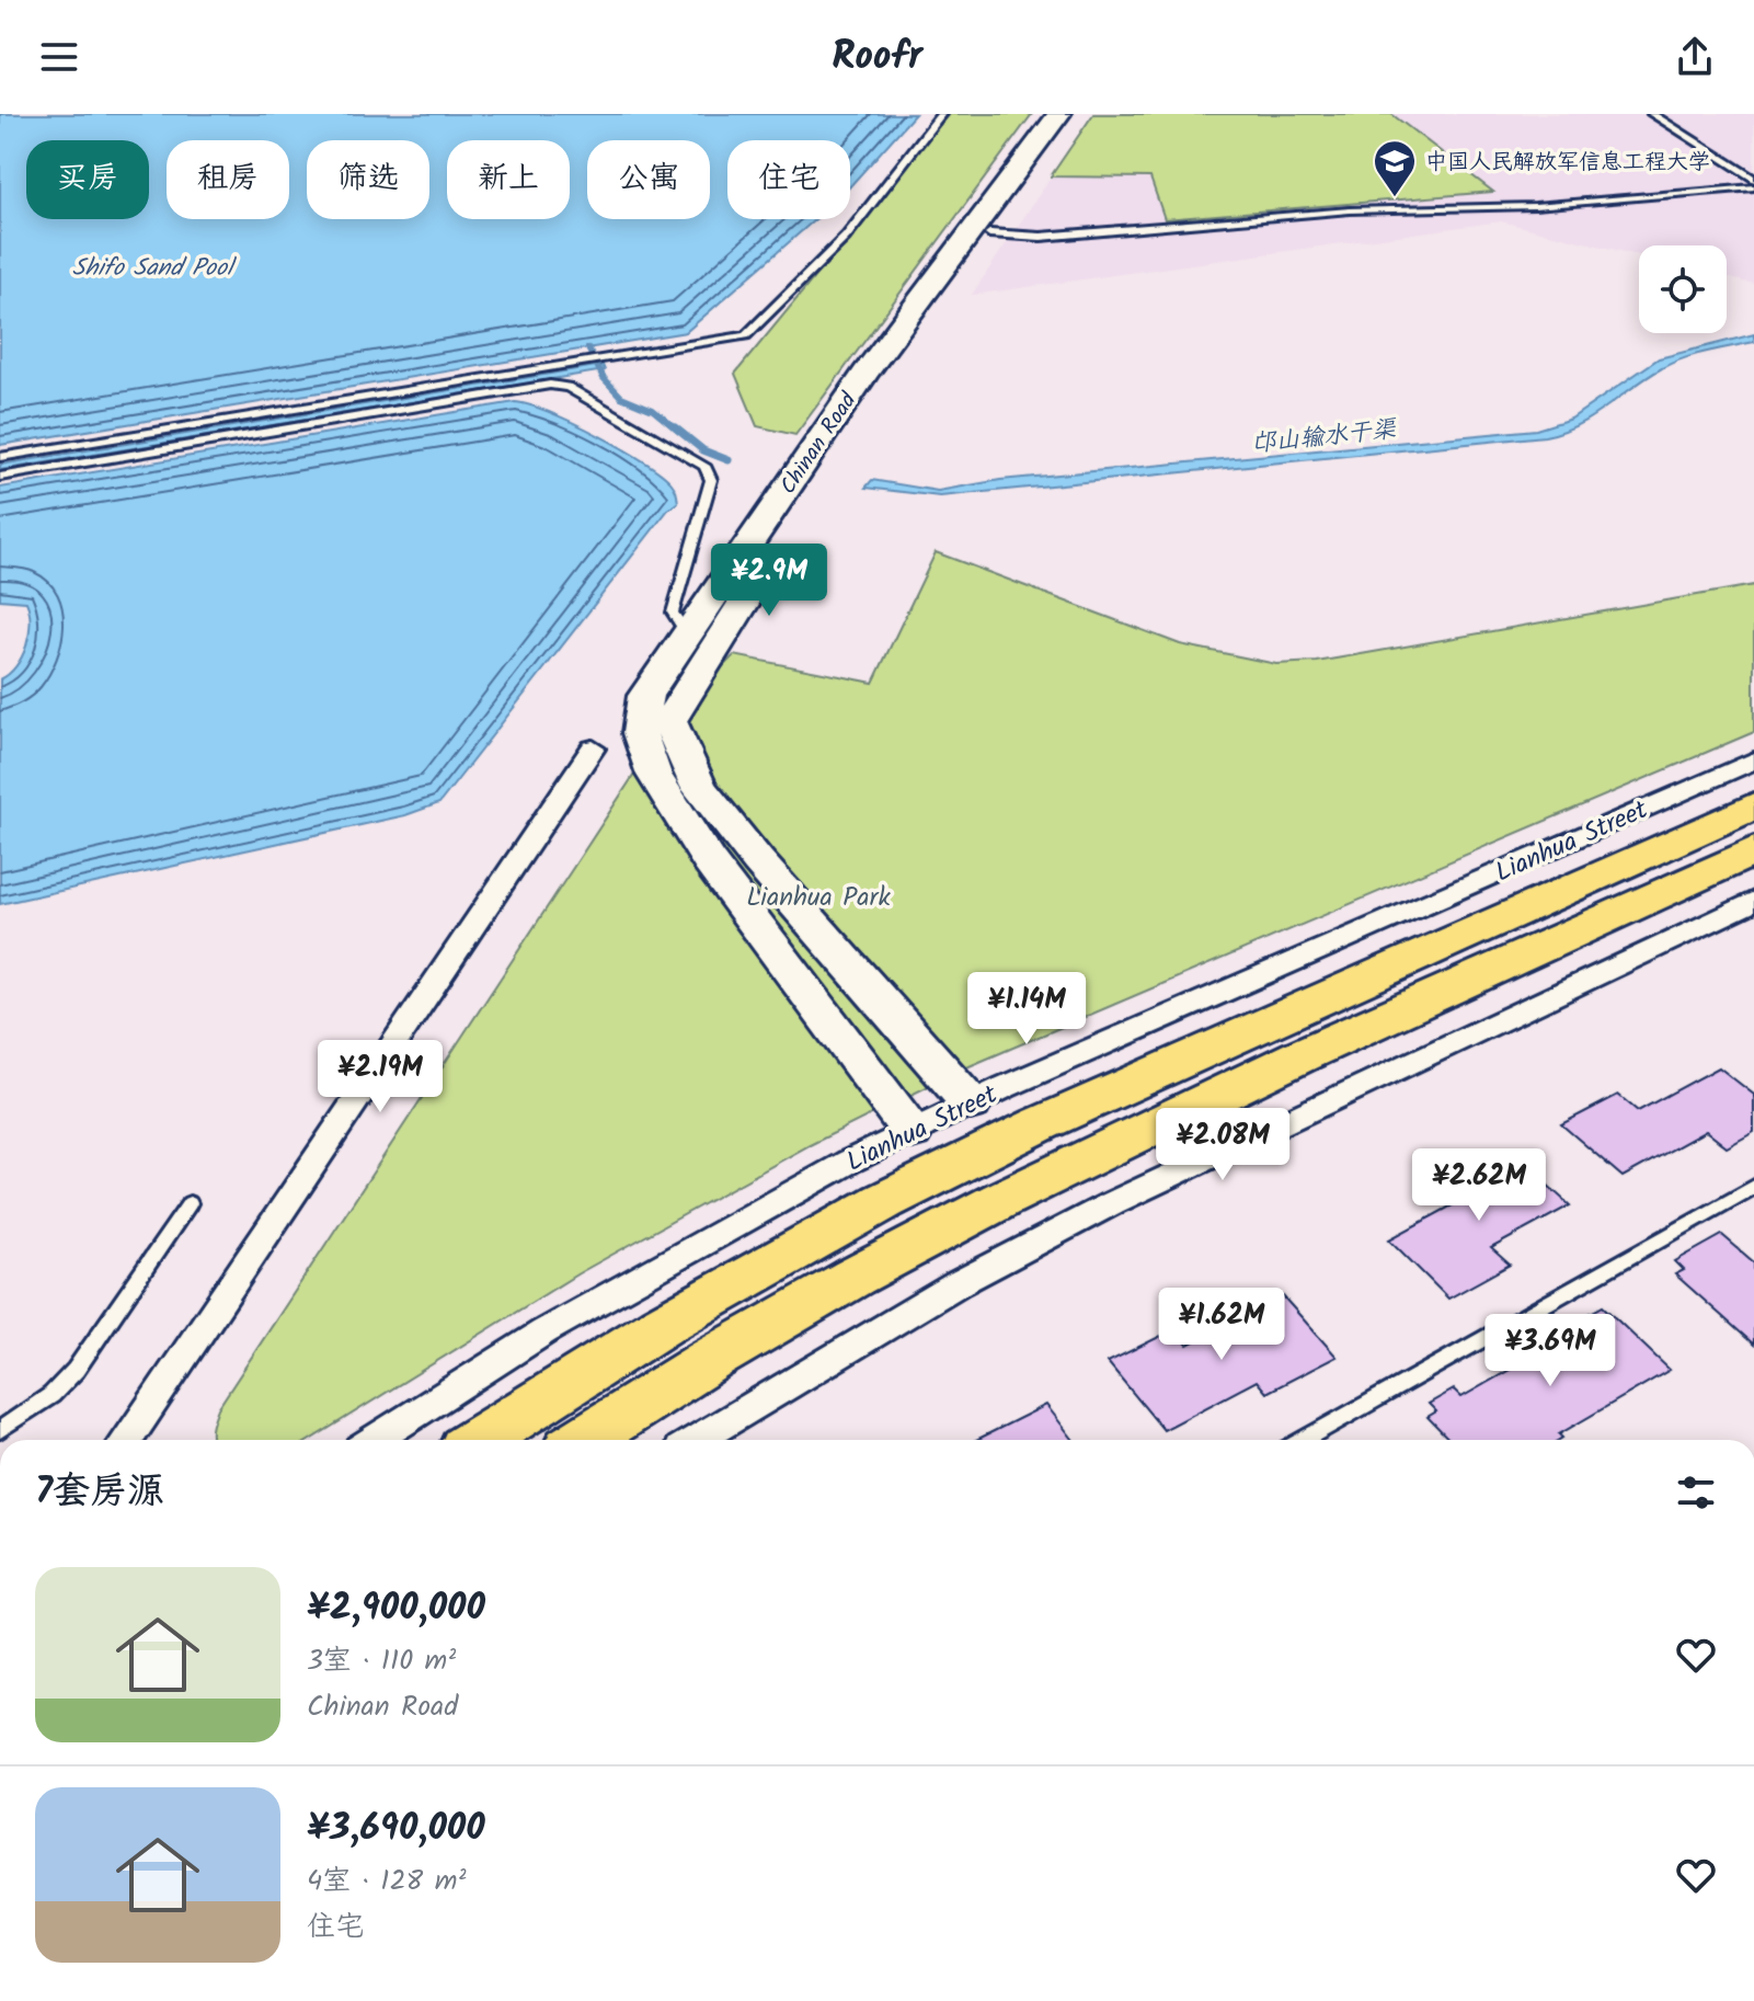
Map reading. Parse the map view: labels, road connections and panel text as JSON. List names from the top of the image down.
{
  "streets": {
    "main road": ["Lianhua Street"],
    "street": ["Chinan Road"]
  },
  "crossings": [
    ["Chinan Road", "Lianhua Street"]
  ],
  "water": ["Shifo Sand Pool", "邙山输水干渠"],
  "parks": ["Lianhua Park"],
  "places": {
    "school or university": ["中国人民解放军信息工程大学"]
  },
  "page": {
    "header": "Roofr",
    "chip": [
      "买房",
      "租房",
      "筛选",
      "新上",
      "公寓",
      "住宅"
    ],
    "price": [
      "¥2.9M",
      "¥1.14M",
      "¥2.19M",
      "¥2.08M",
      "¥2.62M",
      "¥1.62M",
      "¥3.69M"
    ],
    "heading": "7套房源",
    "list": [
      {
        "name": "¥2,900,000",
        "note": "3室 · 110 m² · Chinan Road"
      },
      {
        "name": "¥3,690,000",
        "note": "4室 · 128 m² · 住宅"
      }
    ]
  }
}
